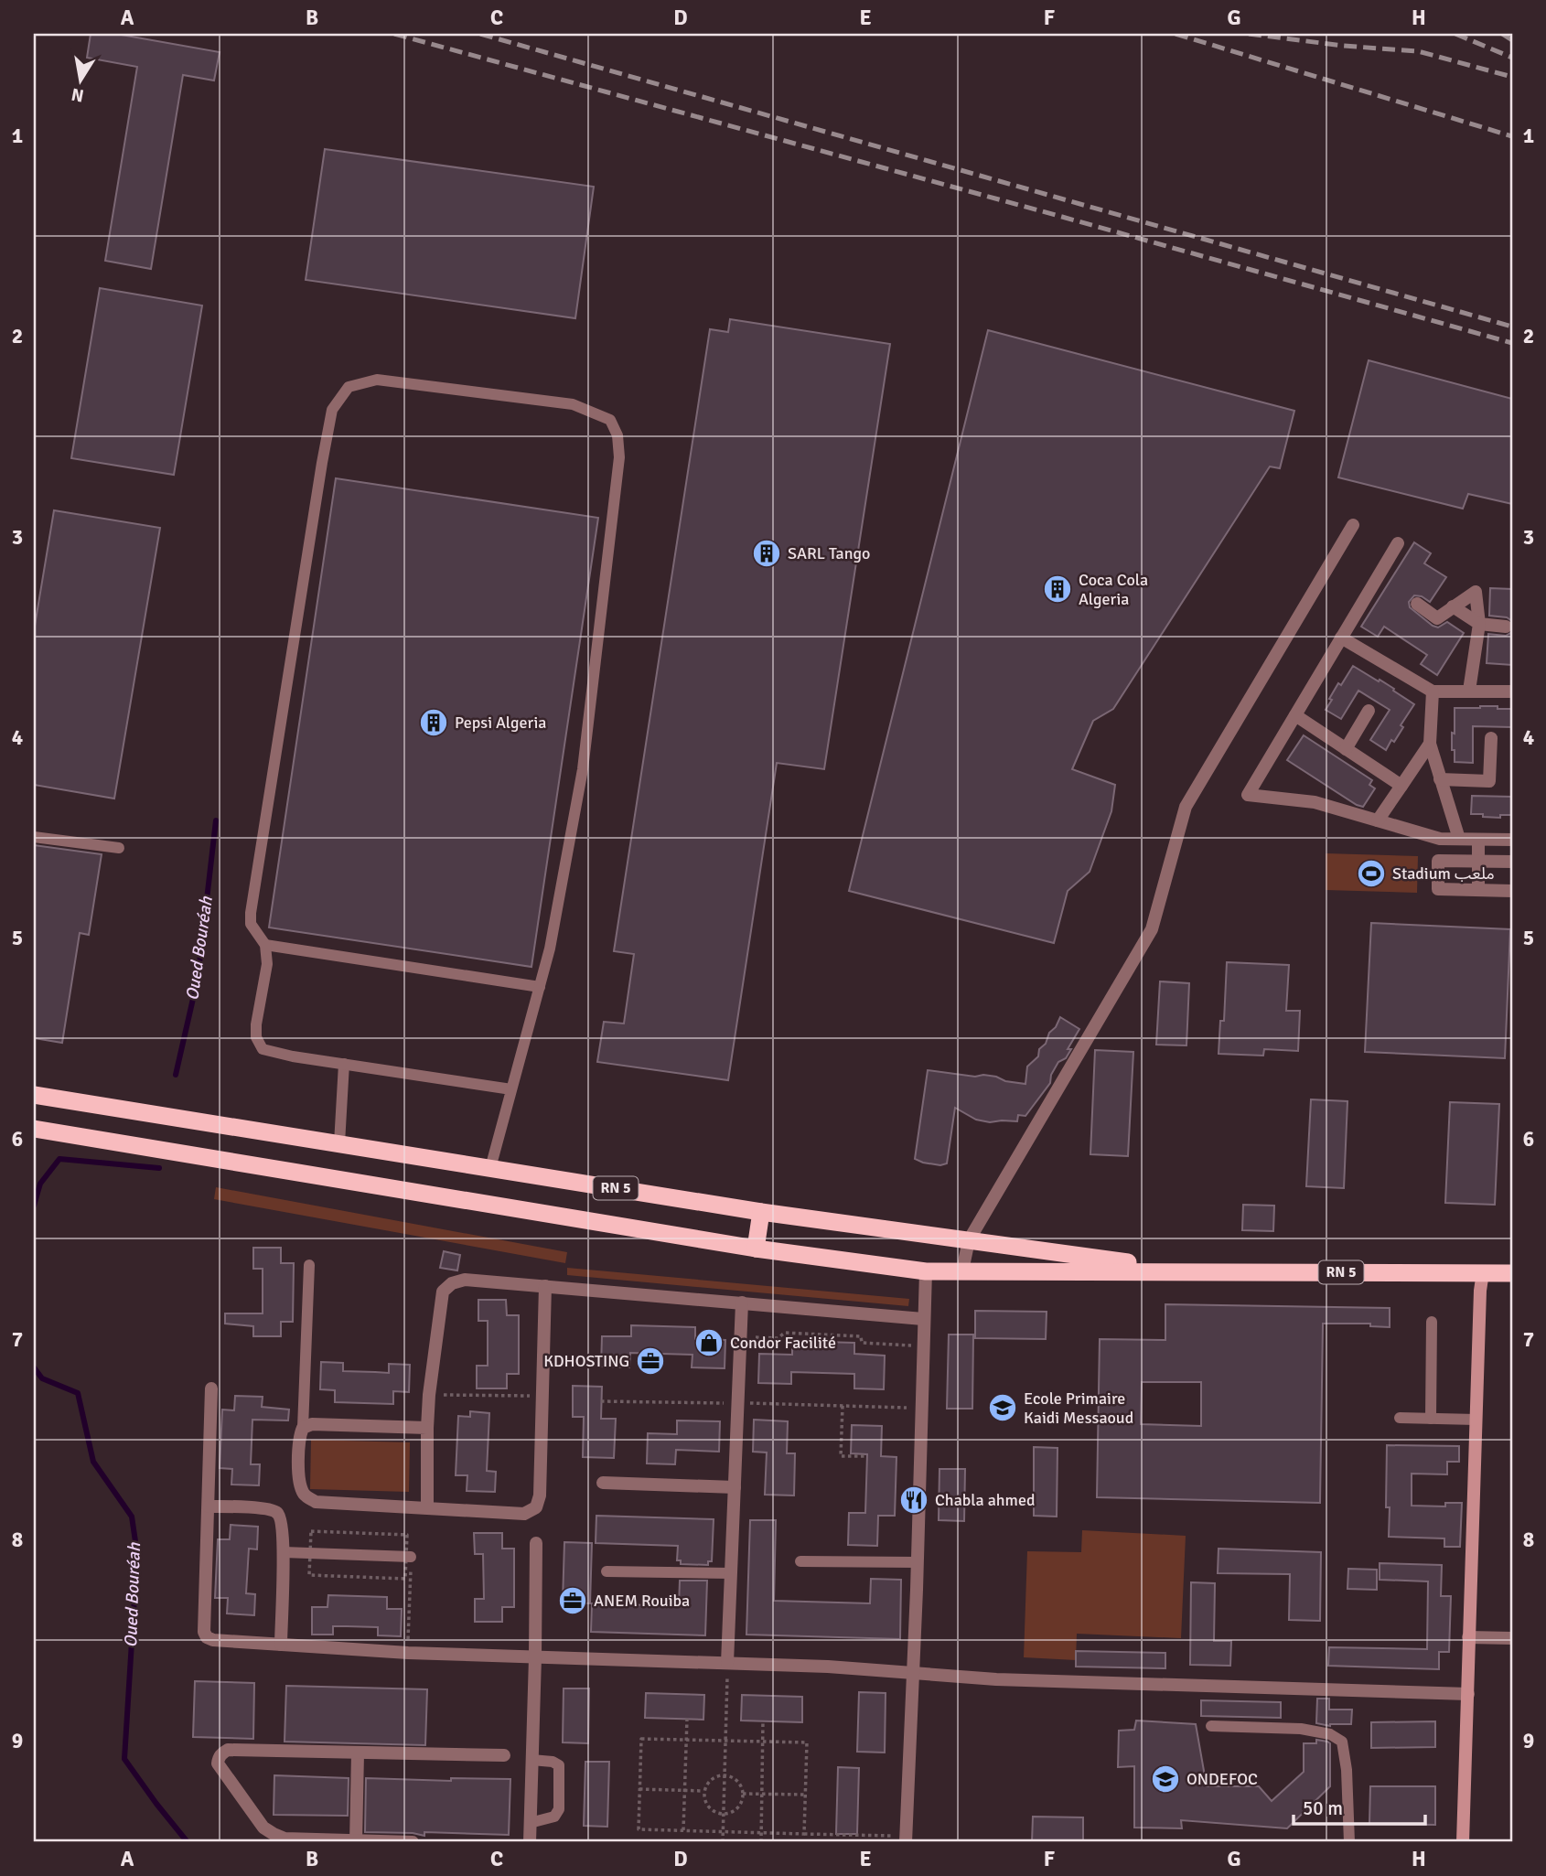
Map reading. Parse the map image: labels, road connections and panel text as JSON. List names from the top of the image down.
{
  "streets": {
    "highway": ["RN 5"]
  },
  "water": ["Oued Bouréah"],
  "places": {
    "building": ["SARL Tango", "Coca Cola Algeria", "Pepsi Algeria"],
    "sports": ["Stadium ملعب"],
    "shop": ["Condor Facilité"],
    "office": ["KDHOSTING", "ANEM Rouiba"],
    "school or university": ["Ecole Primaire Kaidi Messaoud", "ONDEFOC"],
    "restaurant": ["Chabla ahmed"]
  },
  "scale_bar": "50 m",
  "north": "bottom",
  "grid": {
    "columns": [
      "A",
      "B",
      "C",
      "D",
      "E",
      "F",
      "G",
      "H"
    ],
    "rows": [
      "1",
      "2",
      "3",
      "4",
      "5",
      "6",
      "7",
      "8",
      "9"
    ]
  }
}
